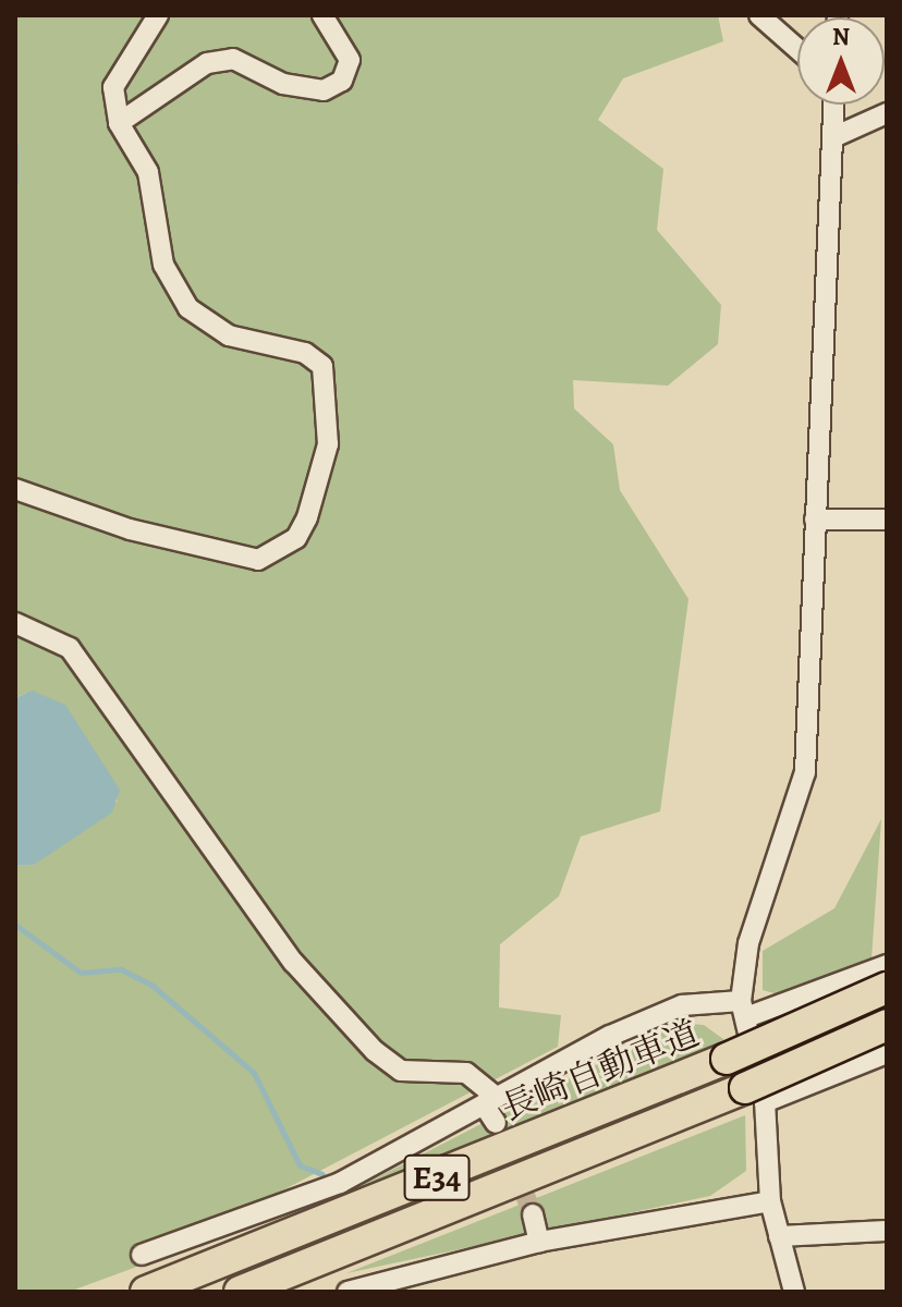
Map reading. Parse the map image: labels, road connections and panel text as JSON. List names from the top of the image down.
{
  "streets": {
    "highway": ["長崎自動車道", "E34"]
  },
  "north": "top"
}
